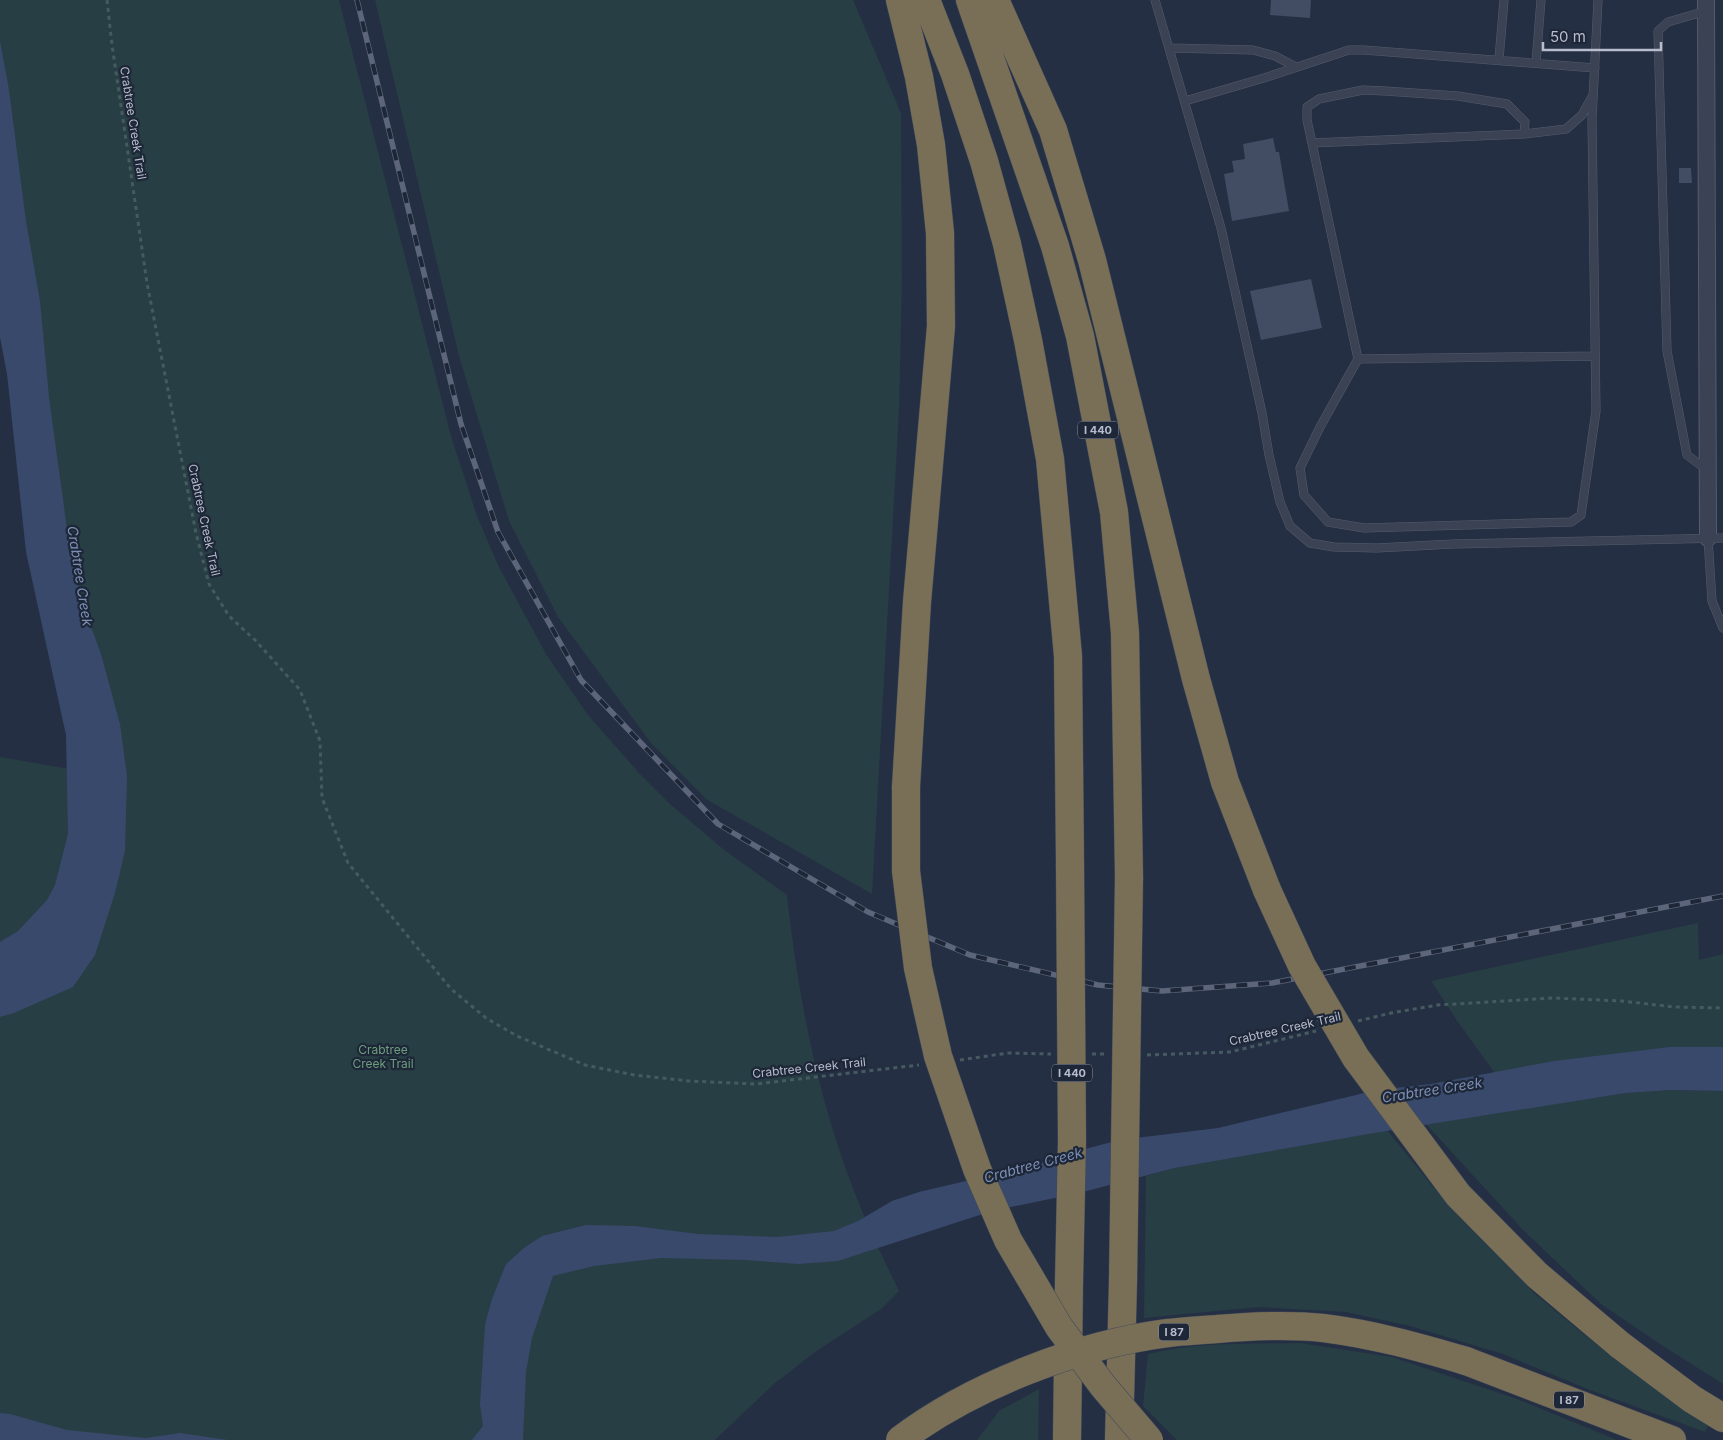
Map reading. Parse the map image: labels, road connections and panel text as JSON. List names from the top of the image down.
{
  "streets": {
    "highway": ["I 440", "I 87"],
    "path": ["Crabtree Creek Trail"]
  },
  "water": ["Crabtree Creek"],
  "parks": ["Crabtree Creek Trail"],
  "scale_bar": "50 m"
}
